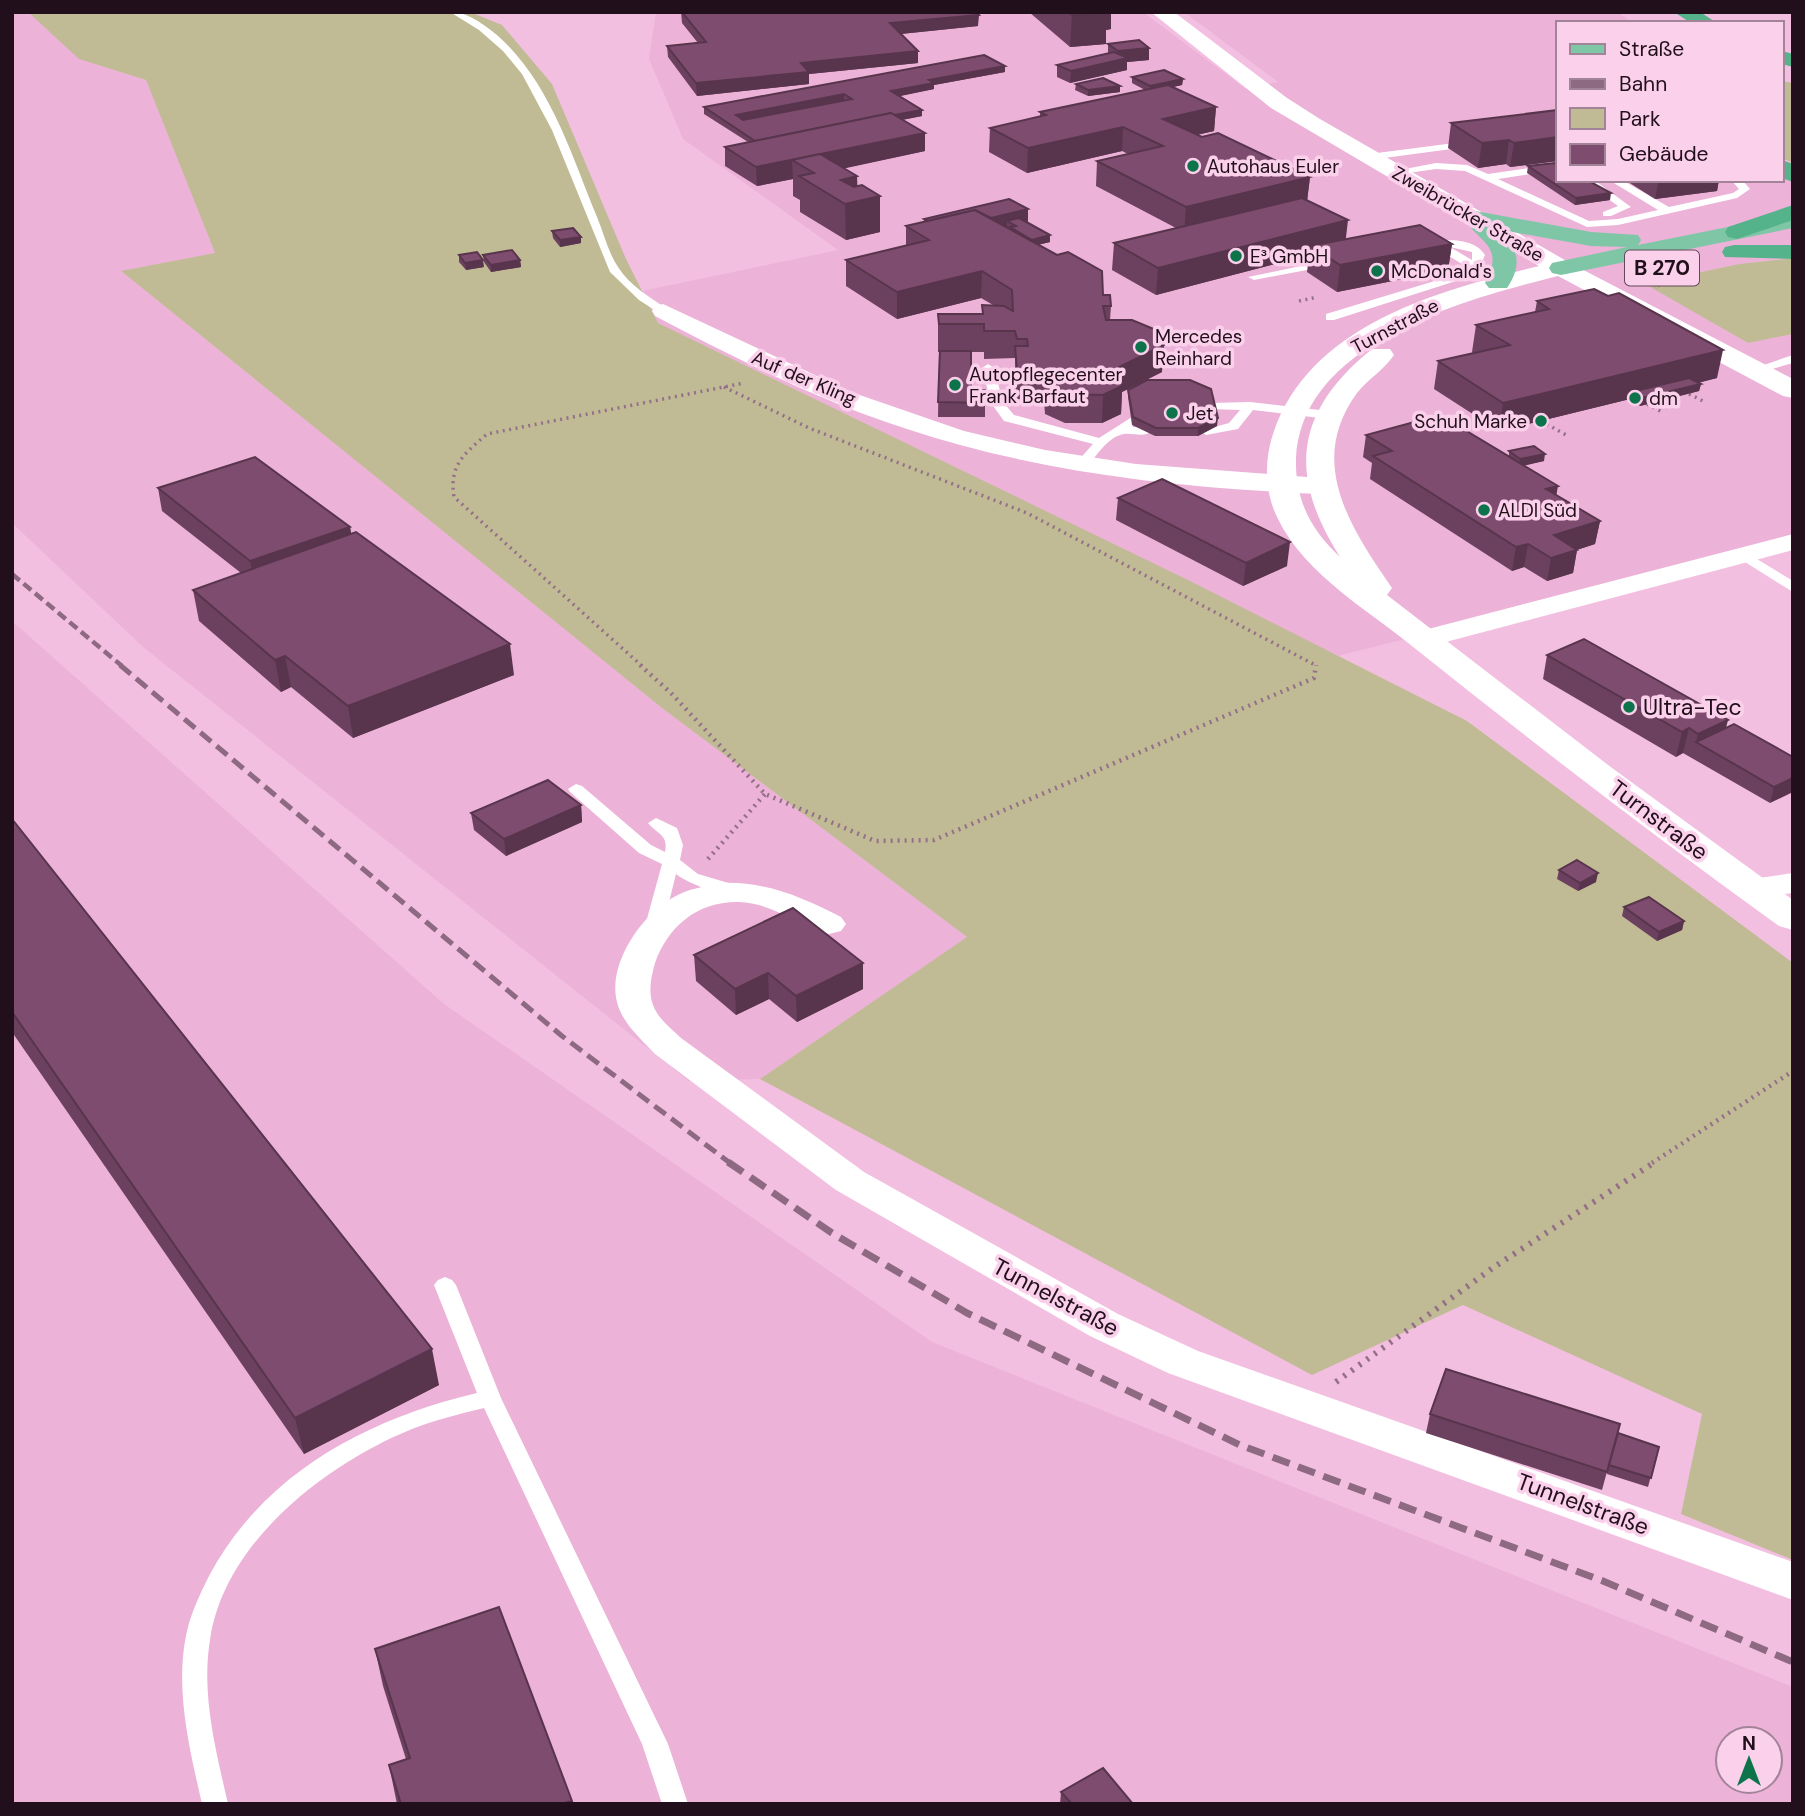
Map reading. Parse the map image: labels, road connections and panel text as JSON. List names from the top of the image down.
{
  "streets": {
    "main road": ["B 270"],
    "street": [
      "Zweibrücker Straße",
      "Turnstraße",
      "Auf der Kling",
      "Tunnelstraße"
    ]
  },
  "crossings": [
    ["Zweibrücker Straße", "B 270"],
    ["Zweibrücker Straße", "Turnstraße"],
    ["B 270", "Turnstraße"],
    ["Turnstraße", "Auf der Kling"]
  ],
  "places": [
    "Autohaus Euler",
    "E³ GmbH",
    "McDonald's",
    "Mercedes Reinhard",
    "Autopflegecenter Frank Barfaut",
    "dm",
    "Jet",
    "Schuh Marke",
    "ALDI Süd",
    "Ultra-Tec"
  ],
  "legend": [
    "Straße",
    "Bahn",
    "Park",
    "Gebäude"
  ],
  "north": "top"
}
